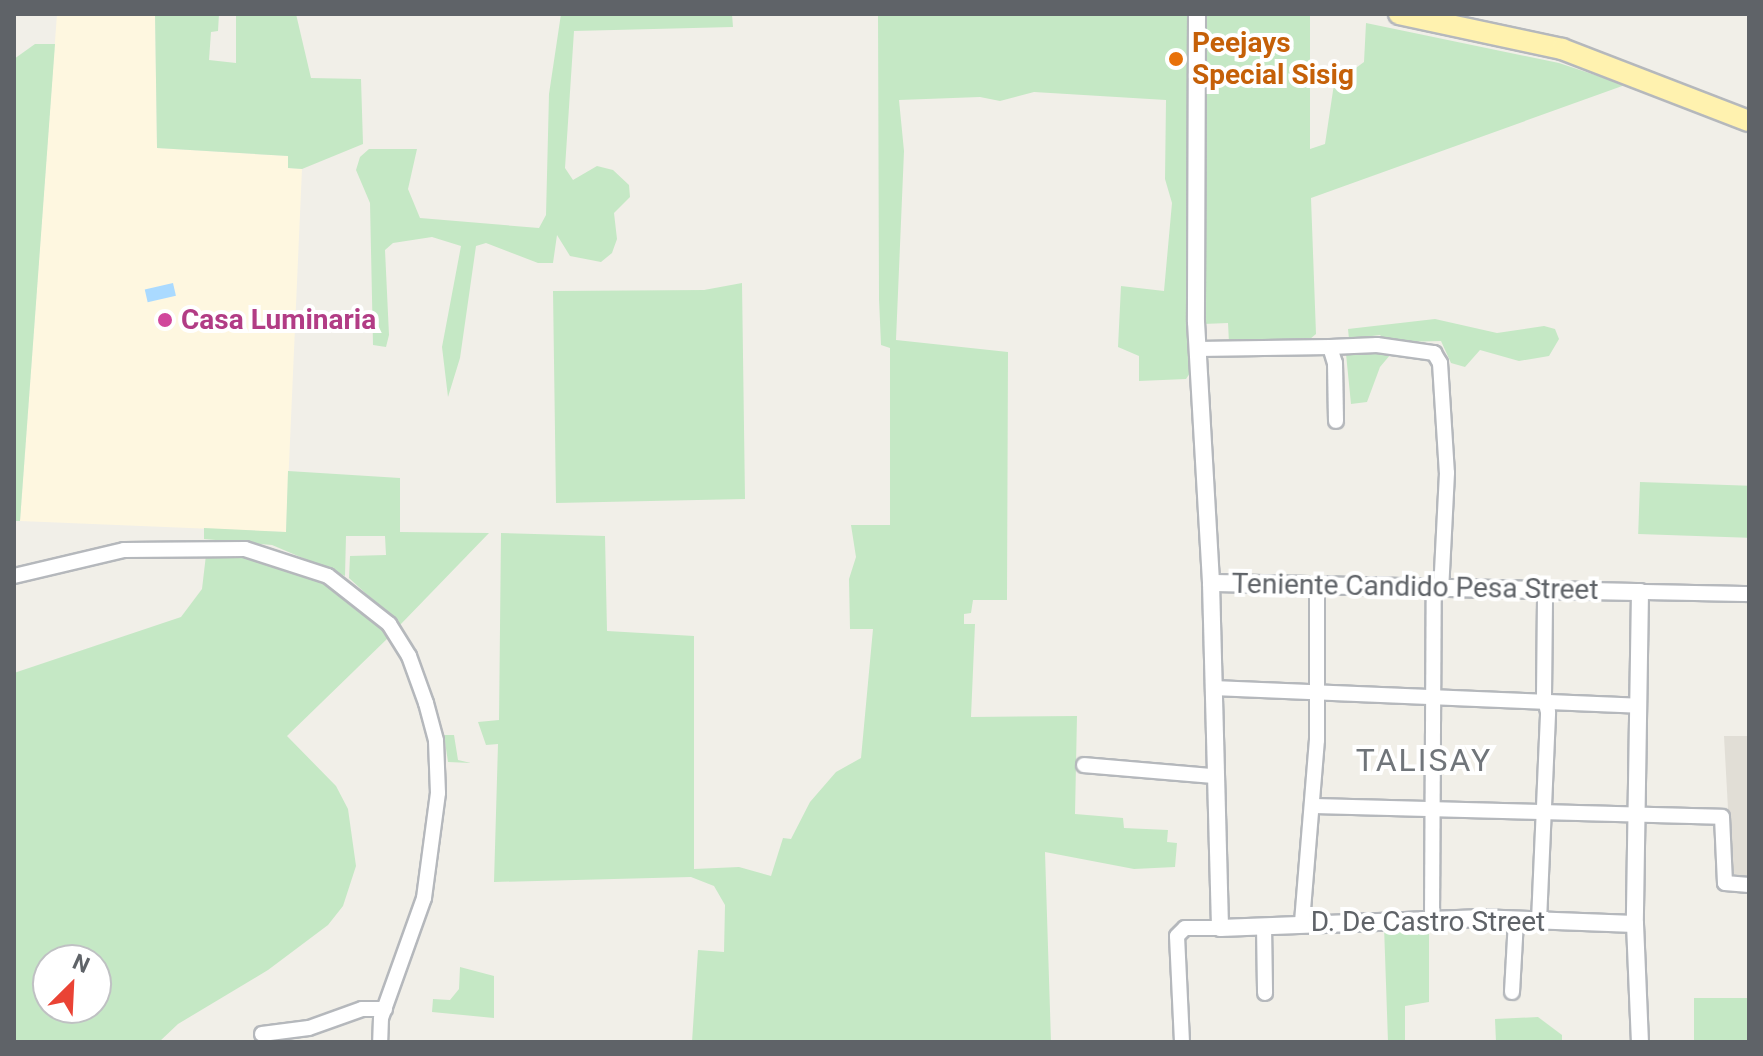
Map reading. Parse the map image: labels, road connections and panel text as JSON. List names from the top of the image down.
{
  "streets": {
    "street": ["Teniente Candido Pesa Street", "D. De Castro Street"]
  },
  "crossings": [
    ["Teniente Candido Pesa Street", "D. De Castro Street"]
  ],
  "districts": ["TALISAY"],
  "places": ["Peejays Special Sisig", "Casa Luminaria"],
  "north": "top right"
}
